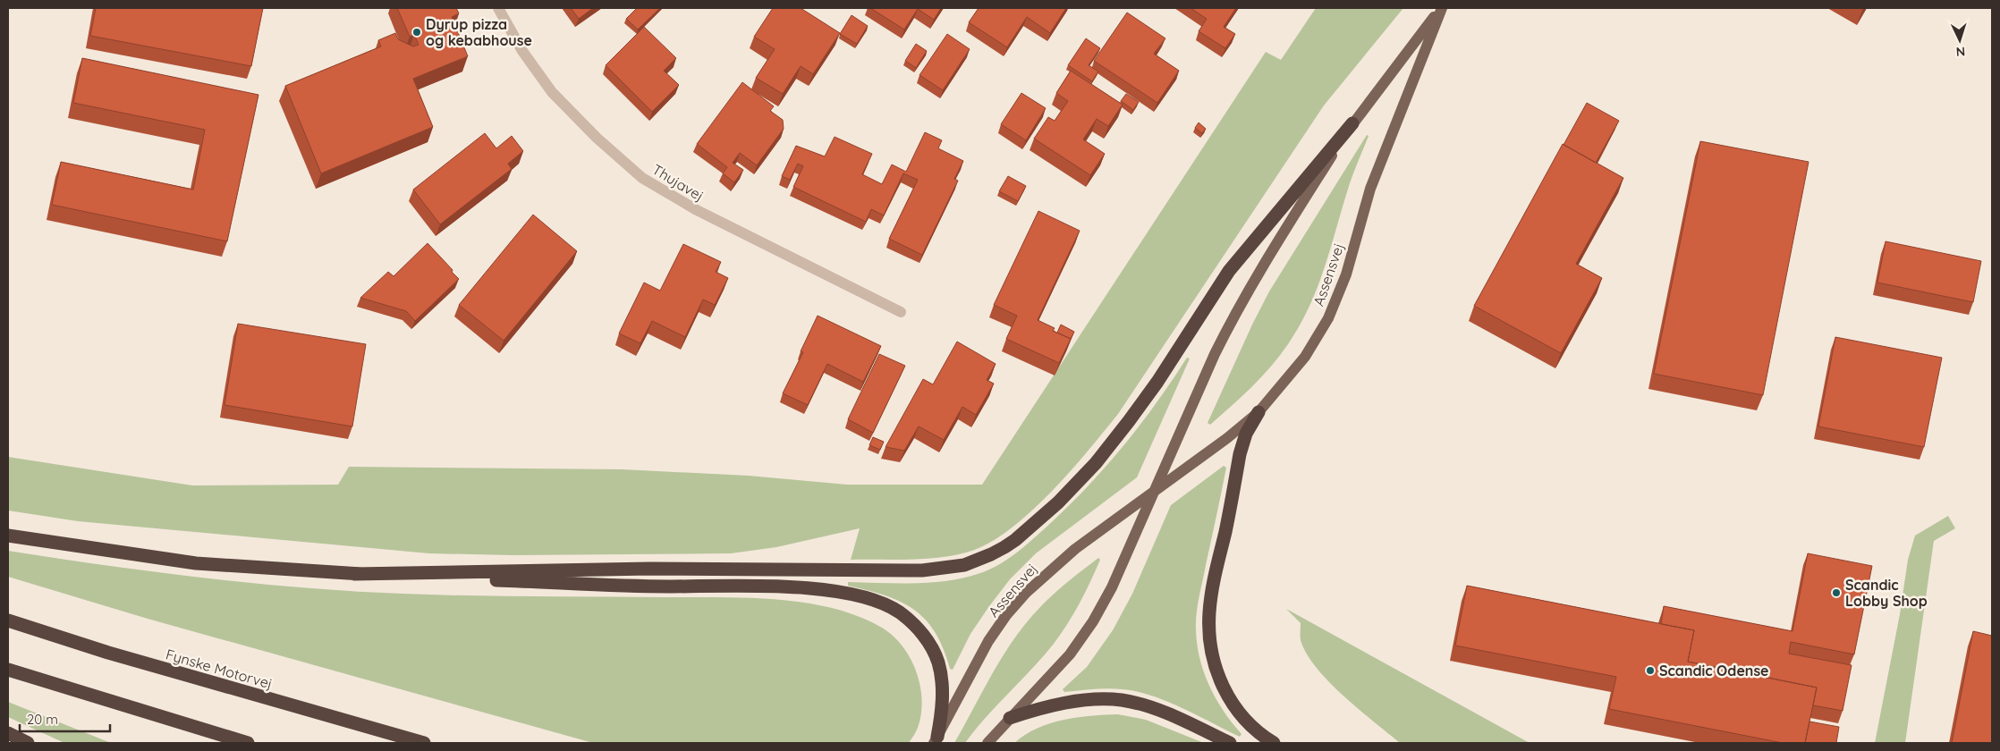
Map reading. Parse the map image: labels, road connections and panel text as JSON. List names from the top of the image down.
{
  "streets": {
    "highway": ["Fynske Motorvej"],
    "main road": ["Assensvej"],
    "street": ["Thujavej"]
  },
  "places": ["Dyrup pizza og kebabhouse", "Scandic Lobby Shop", "Scandic Odense"],
  "scale_bar": "20 m",
  "north": "bottom"
}
